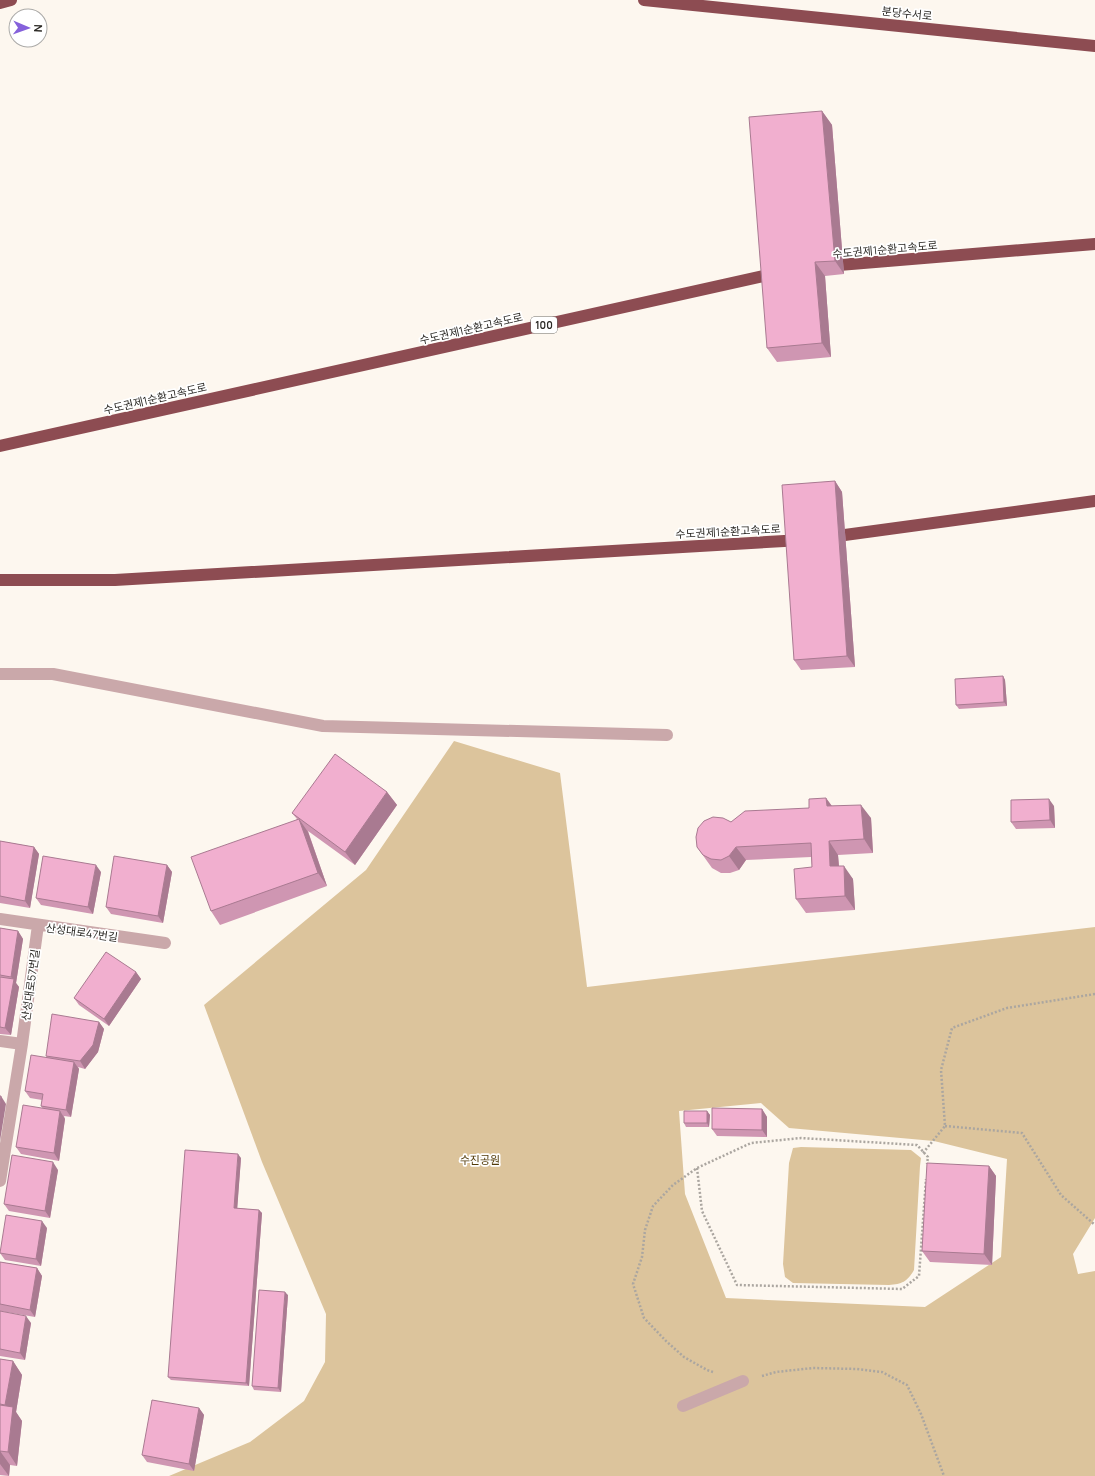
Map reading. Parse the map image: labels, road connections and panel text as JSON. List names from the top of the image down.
{
  "streets": {
    "highway": ["분당수서로", "수도권제1순환고속도로", "100"],
    "street": ["산성대로47번길", "산성대로57번길"]
  },
  "crossings": [
    ["산성대로47번길", "산성대로57번길"]
  ],
  "parks": ["수진공원"],
  "north": "right"
}
